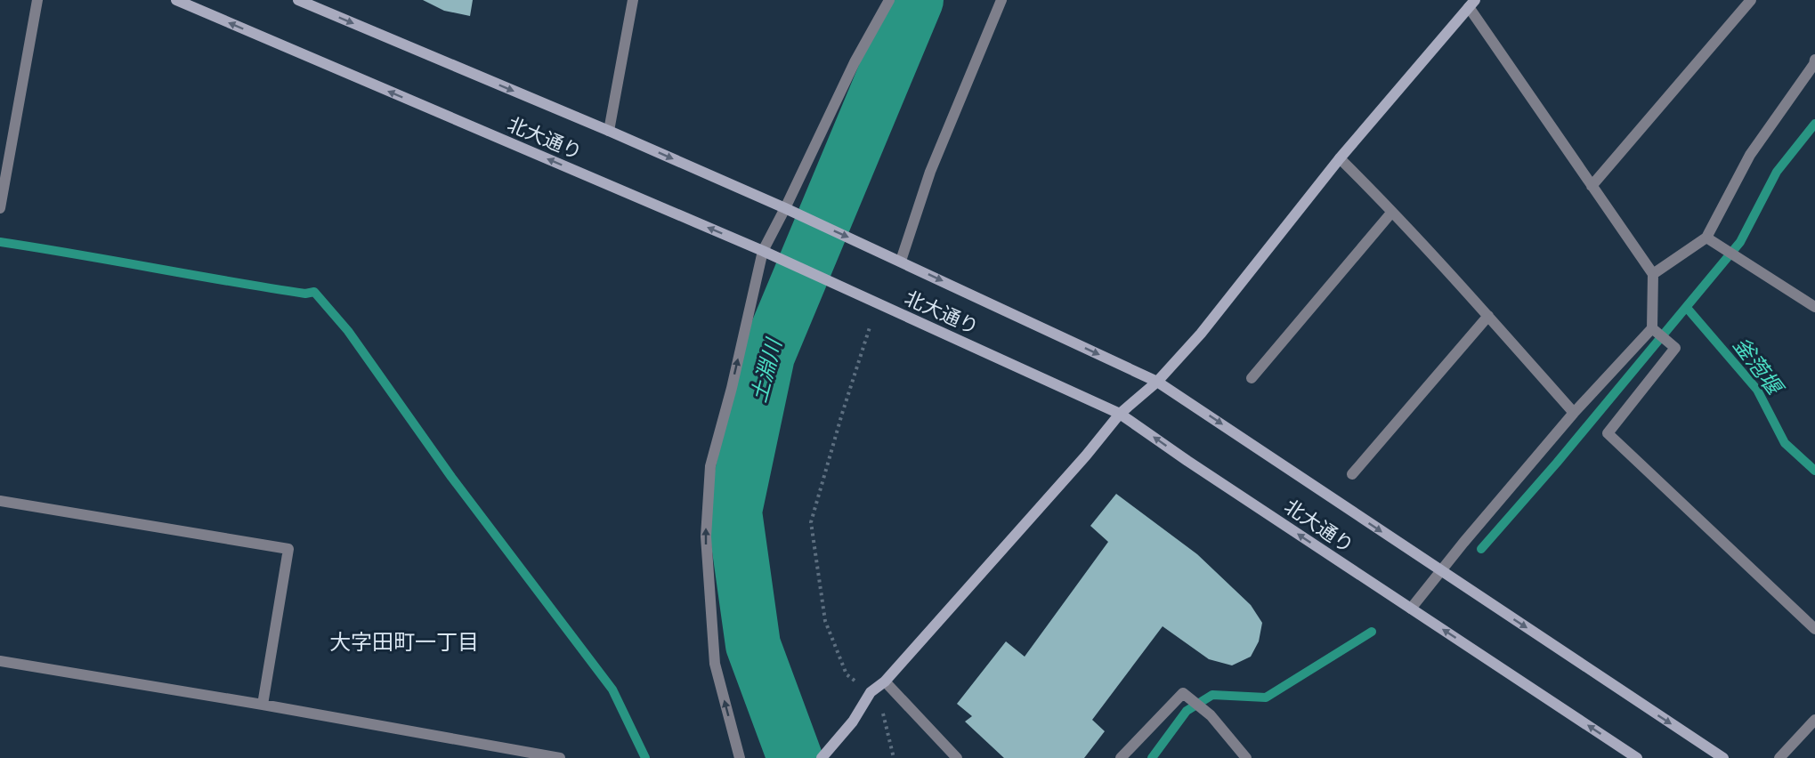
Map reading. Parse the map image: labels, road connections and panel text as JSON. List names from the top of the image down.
{
  "streets": {
    "street": ["北大通り"]
  },
  "districts": ["大字田町一丁目"],
  "water": ["釜萢堰", "土淵川"]
}
